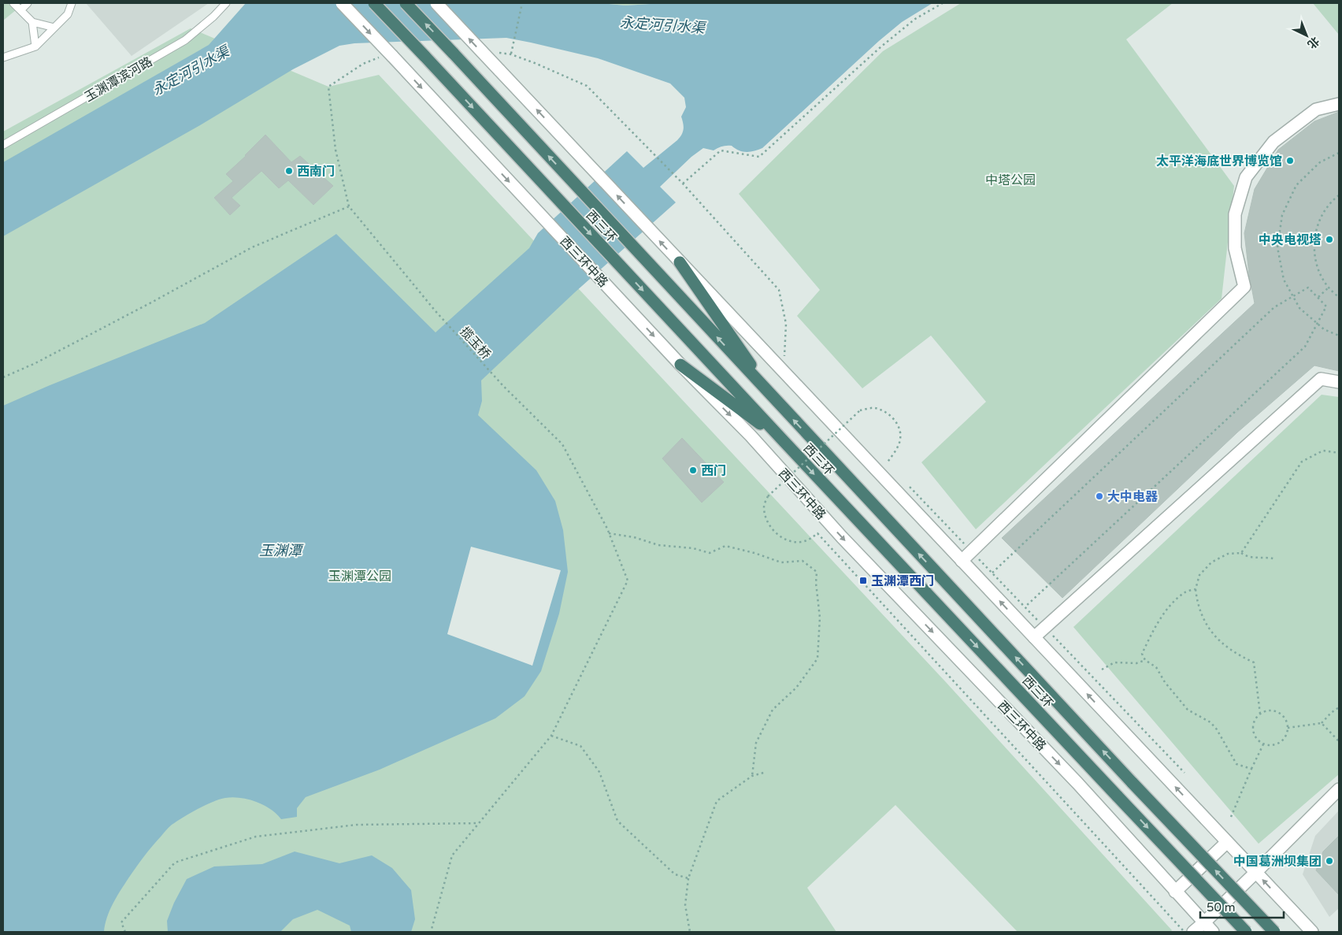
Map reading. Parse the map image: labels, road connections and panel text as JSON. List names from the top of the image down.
{
  "streets": {
    "highway": ["西三环"],
    "street": ["西三环中路"],
    "lane": ["玉渊潭滨河路"],
    "path": ["揽玉桥"]
  },
  "water": ["永定河引水渠", "玉渊潭"],
  "parks": ["中塔公园", "玉渊潭公园"],
  "places": {
    "other": [
      "太平洋海底世界博览馆",
      "西南门",
      "中央电视塔",
      "西门",
      "大中电器",
      "中国葛洲坝集团"
    ],
    "transit": ["玉渊潭西门"]
  },
  "scale_bar": "50 m",
  "north": "bottom right"
}
